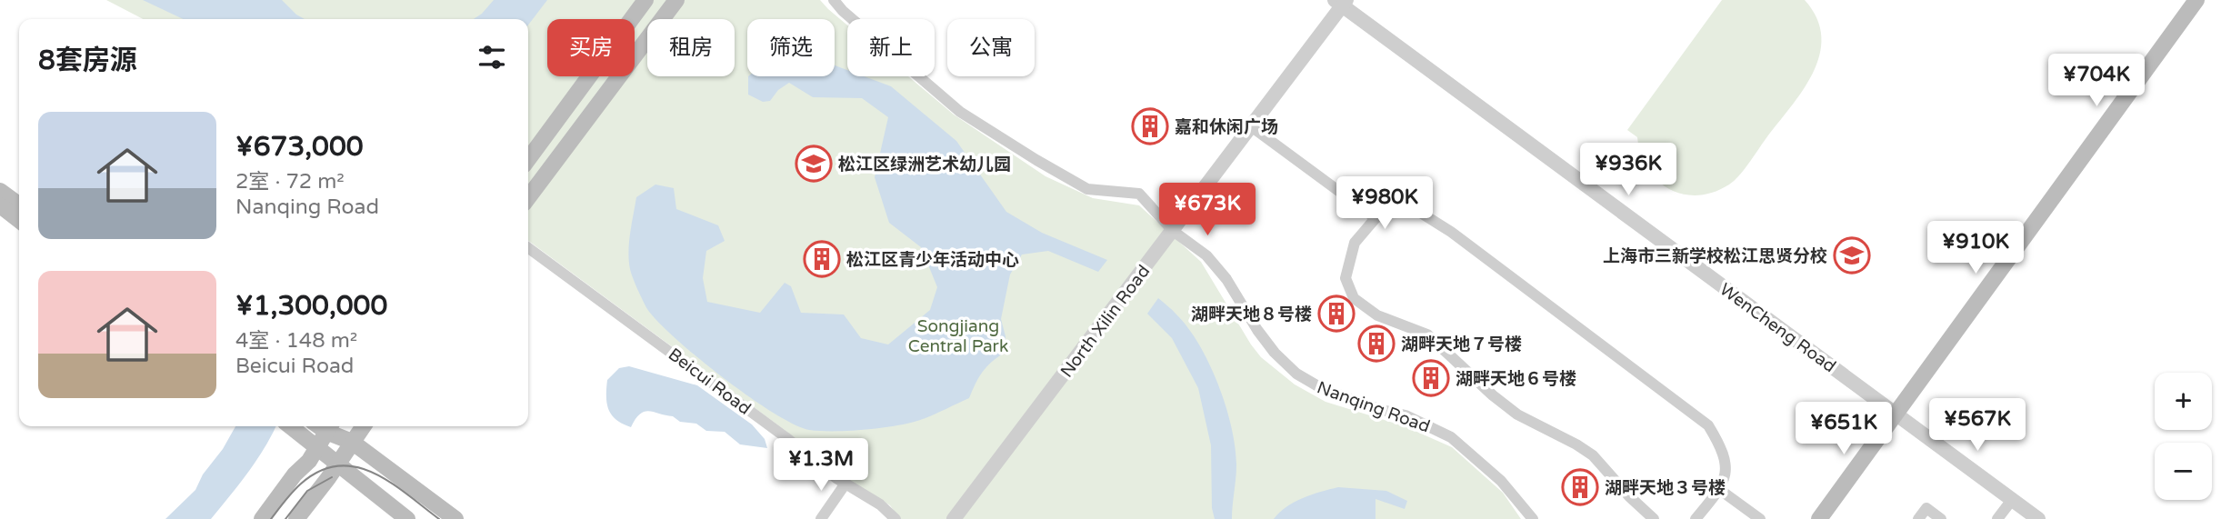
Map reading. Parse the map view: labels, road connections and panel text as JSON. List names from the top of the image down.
{
  "streets": {
    "street": [
      "North Xilin Road",
      "WenCheng Road",
      "Beicui Road",
      "Nanqing Road"
    ]
  },
  "crossings": [
    ["North Xilin Road", "WenCheng Road"],
    ["North Xilin Road", "Nanqing Road"]
  ],
  "parks": ["Songjiang Central Park"],
  "places": {
    "building": [
      "嘉和休闲广场",
      "松江区青少年活动中心",
      "湖畔天地８号楼",
      "湖畔天地７号楼",
      "湖畔天地６号楼",
      "湖畔天地３号楼"
    ],
    "school or university": ["松江区绿洲艺术幼儿园", "上海市三新学校松江思贤分校"]
  },
  "page": {
    "chip": [
      "买房",
      "租房",
      "筛选",
      "新上",
      "公寓"
    ],
    "heading": "8套房源",
    "price": [
      "¥704K",
      "¥936K",
      "¥980K",
      "¥673K",
      "¥910K",
      "¥567K",
      "¥651K",
      "¥1.3M"
    ],
    "list": [
      {
        "name": "¥673,000",
        "note": "2室 · 72 m² · Nanqing Road"
      },
      {
        "name": "¥1,300,000",
        "note": "4室 · 148 m² · Beicui Road"
      }
    ],
    "map_buttons": ["+", "−"]
  }
}
